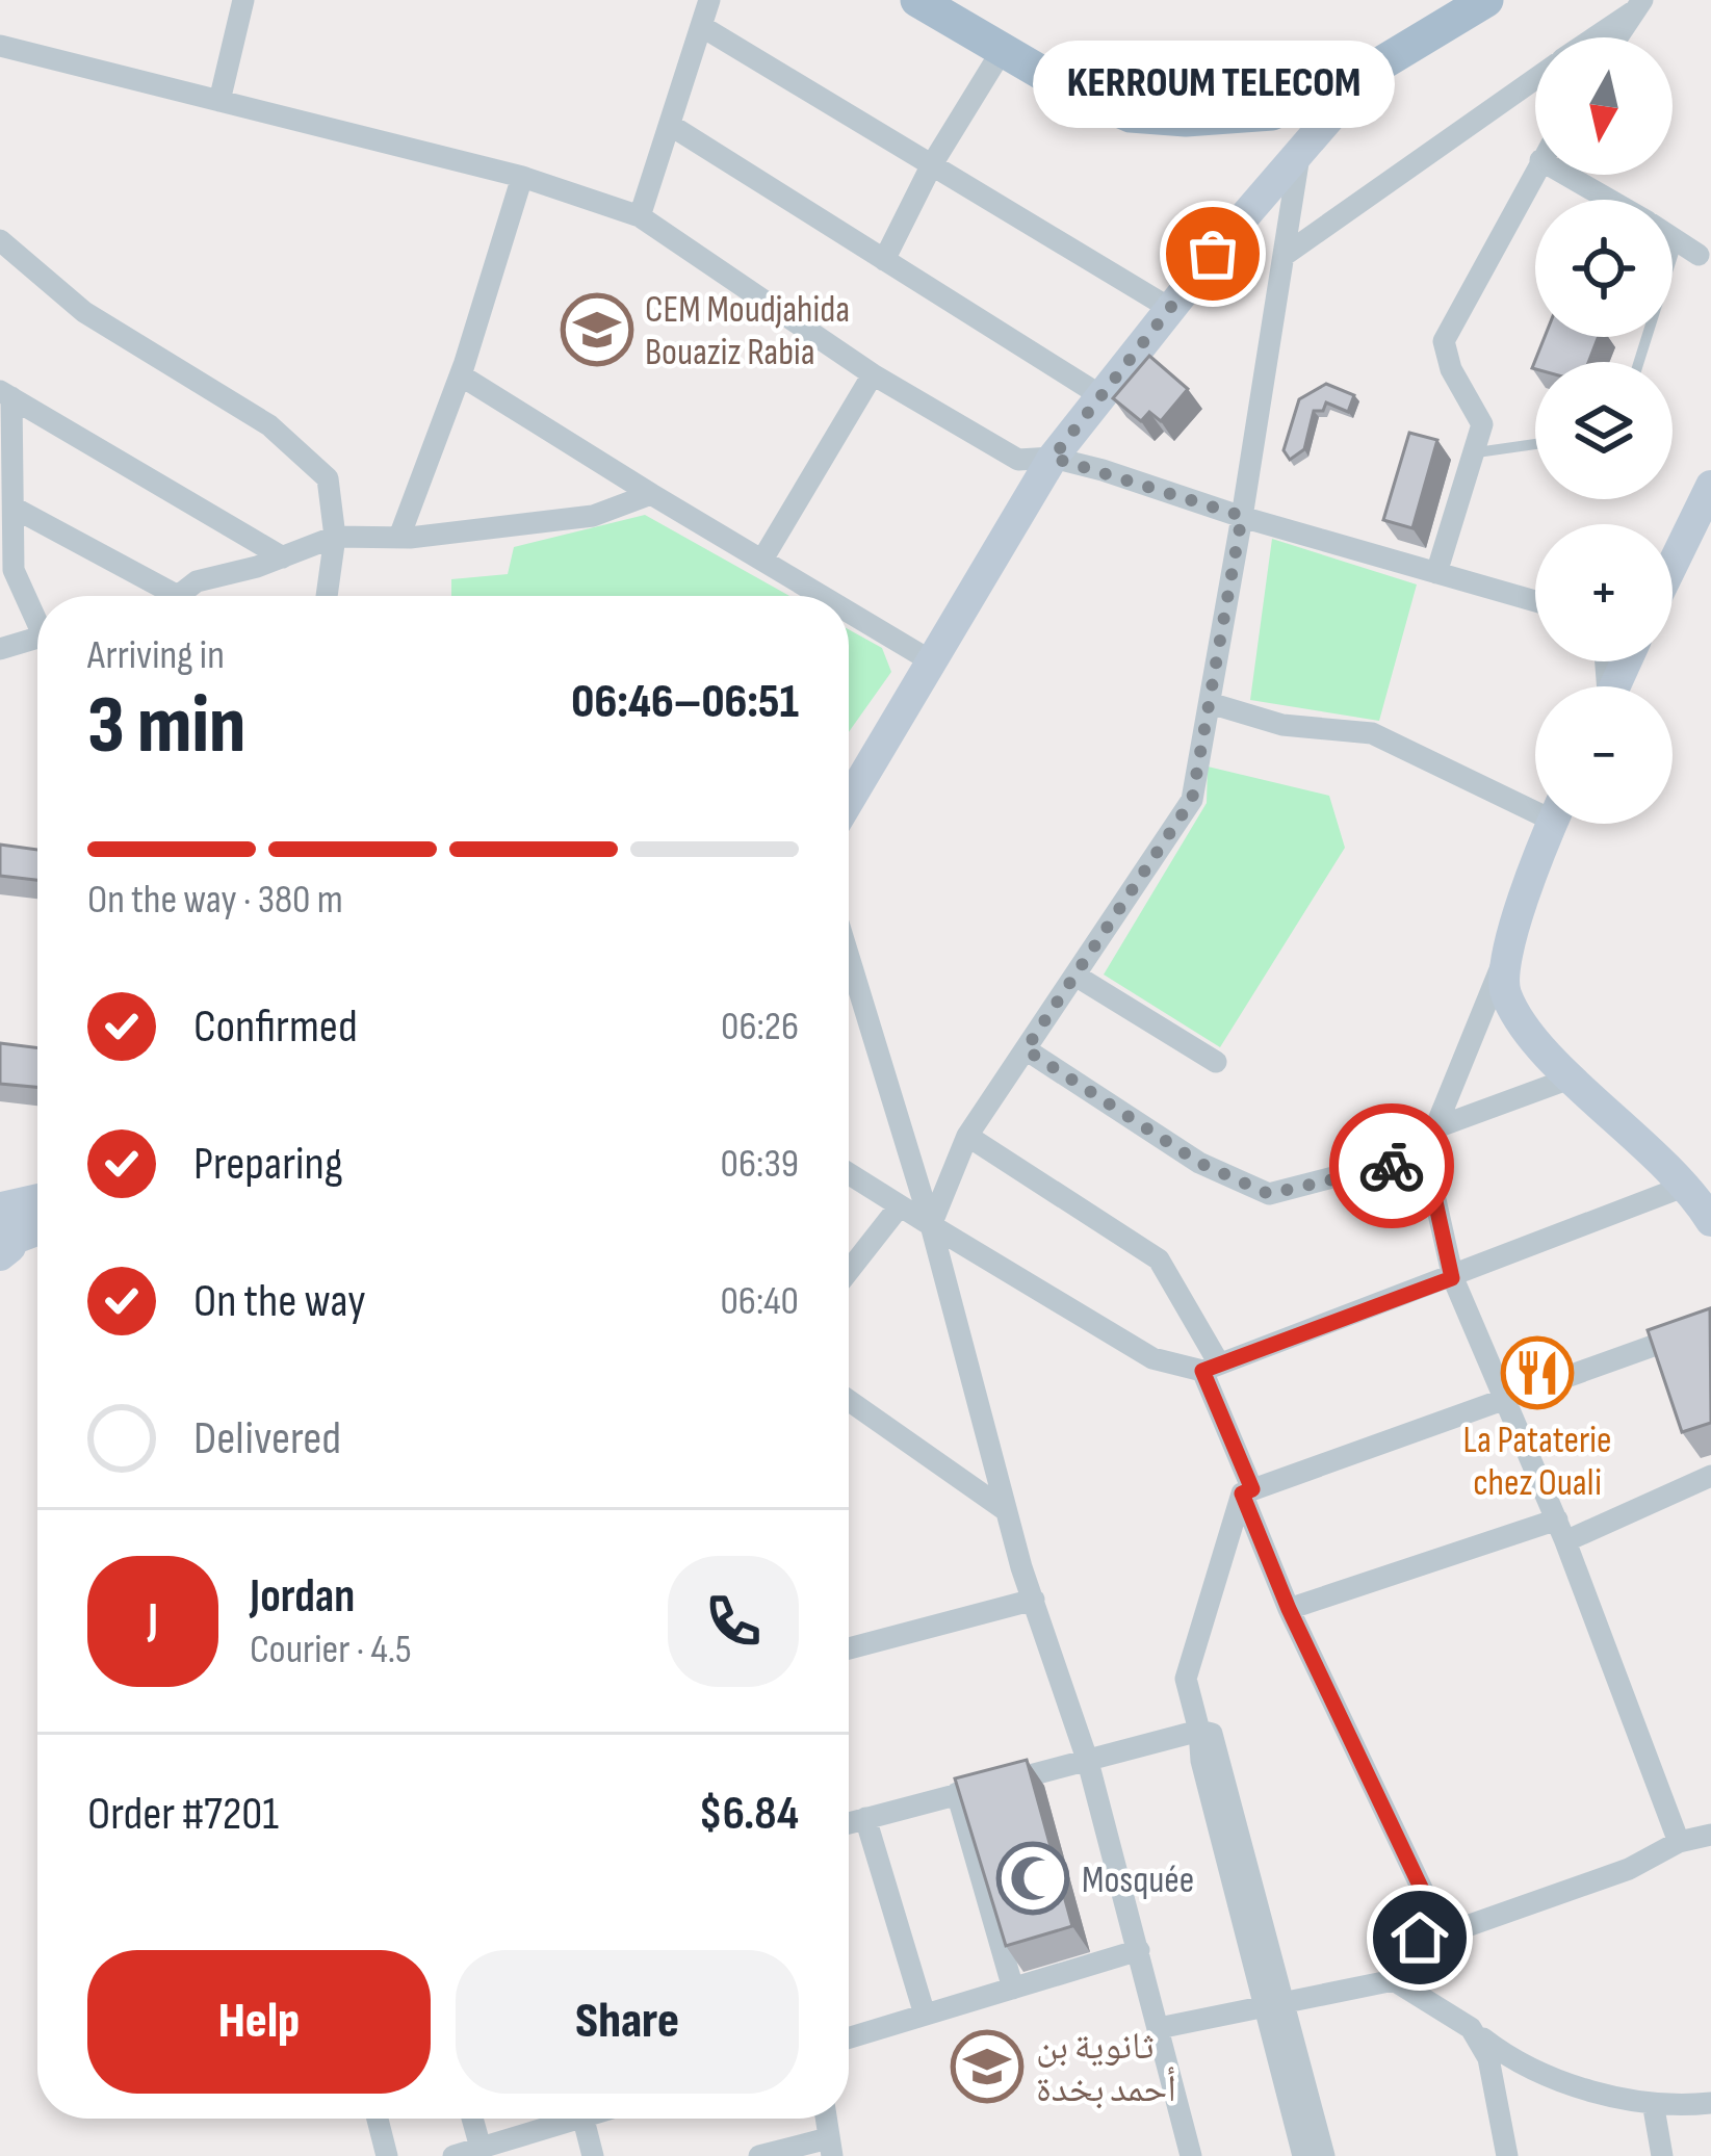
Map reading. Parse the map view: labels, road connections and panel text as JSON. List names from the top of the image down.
{
  "places": {
    "other": ["KERROUM TELECOM"],
    "school or university": ["CEM Moudjahida Bouaziz Rabia", "ثانوية بن أحمد بخدة"],
    "restaurant": ["La Pataterie chez Ouali"],
    "mosque": ["Mosquée"]
  },
  "north": "bottom",
  "page": {
    "map_buttons": ["+", "−"],
    "bubble": "KERROUM TELECOM",
    "heading": ["3 min", "Arriving in", "06:46–06:51"],
    "panel": [
      "Jordan",
      "Courier · 4.5",
      "Order #7201",
      "$6.84"
    ],
    "bar": "On the way · 380 m",
    "list": [
      ["Confirmed", "06:26"],
      ["Preparing", "06:39"],
      ["On the way", "06:40"],
      "Delivered"
    ],
    "round": "J",
    "buttons": ["Help", "Share"]
  }
}
